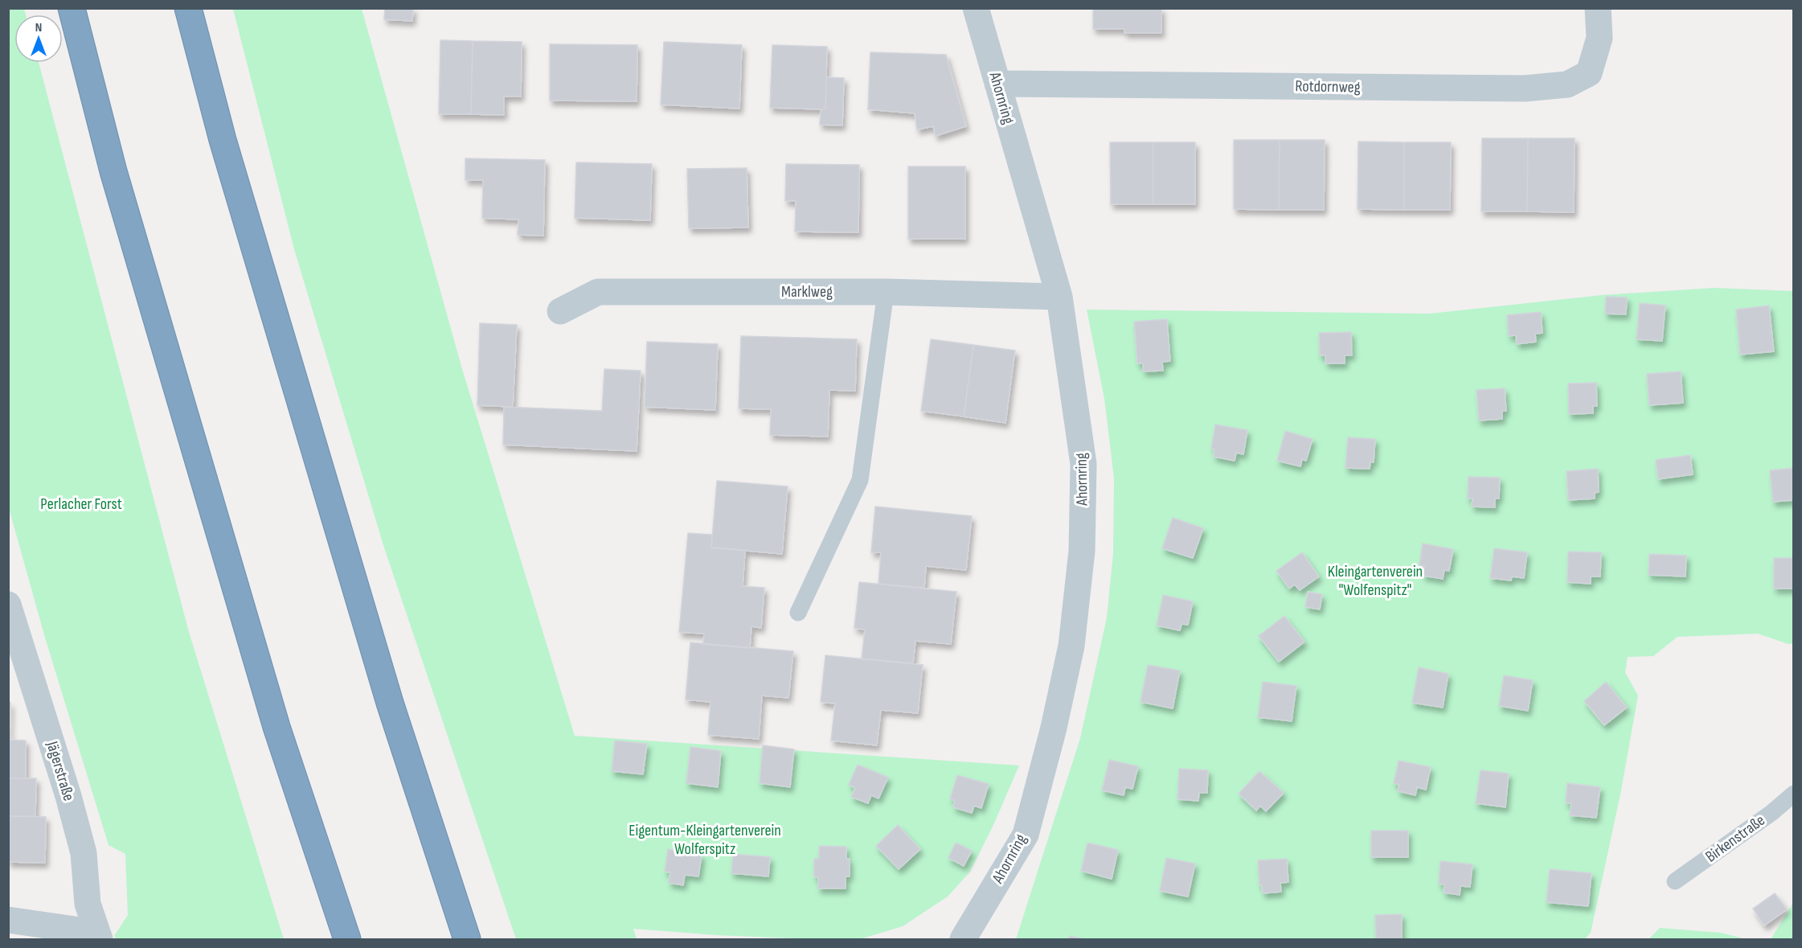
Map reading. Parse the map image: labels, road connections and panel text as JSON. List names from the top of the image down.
{
  "streets": {
    "street": [
      "Rotdornweg",
      "Ahornring",
      "Marklweg",
      "Jägerstraße"
    ],
    "lane": ["Birkenstraße"]
  },
  "crossings": [
    ["Rotdornweg", "Ahornring"],
    ["Ahornring", "Marklweg"]
  ],
  "parks": ["Perlacher Forst", "Kleingartenverein \"Wolfenspitz\"", "Eigentum-Kleingartenverein Wolferspitz"],
  "north": "top"
}
